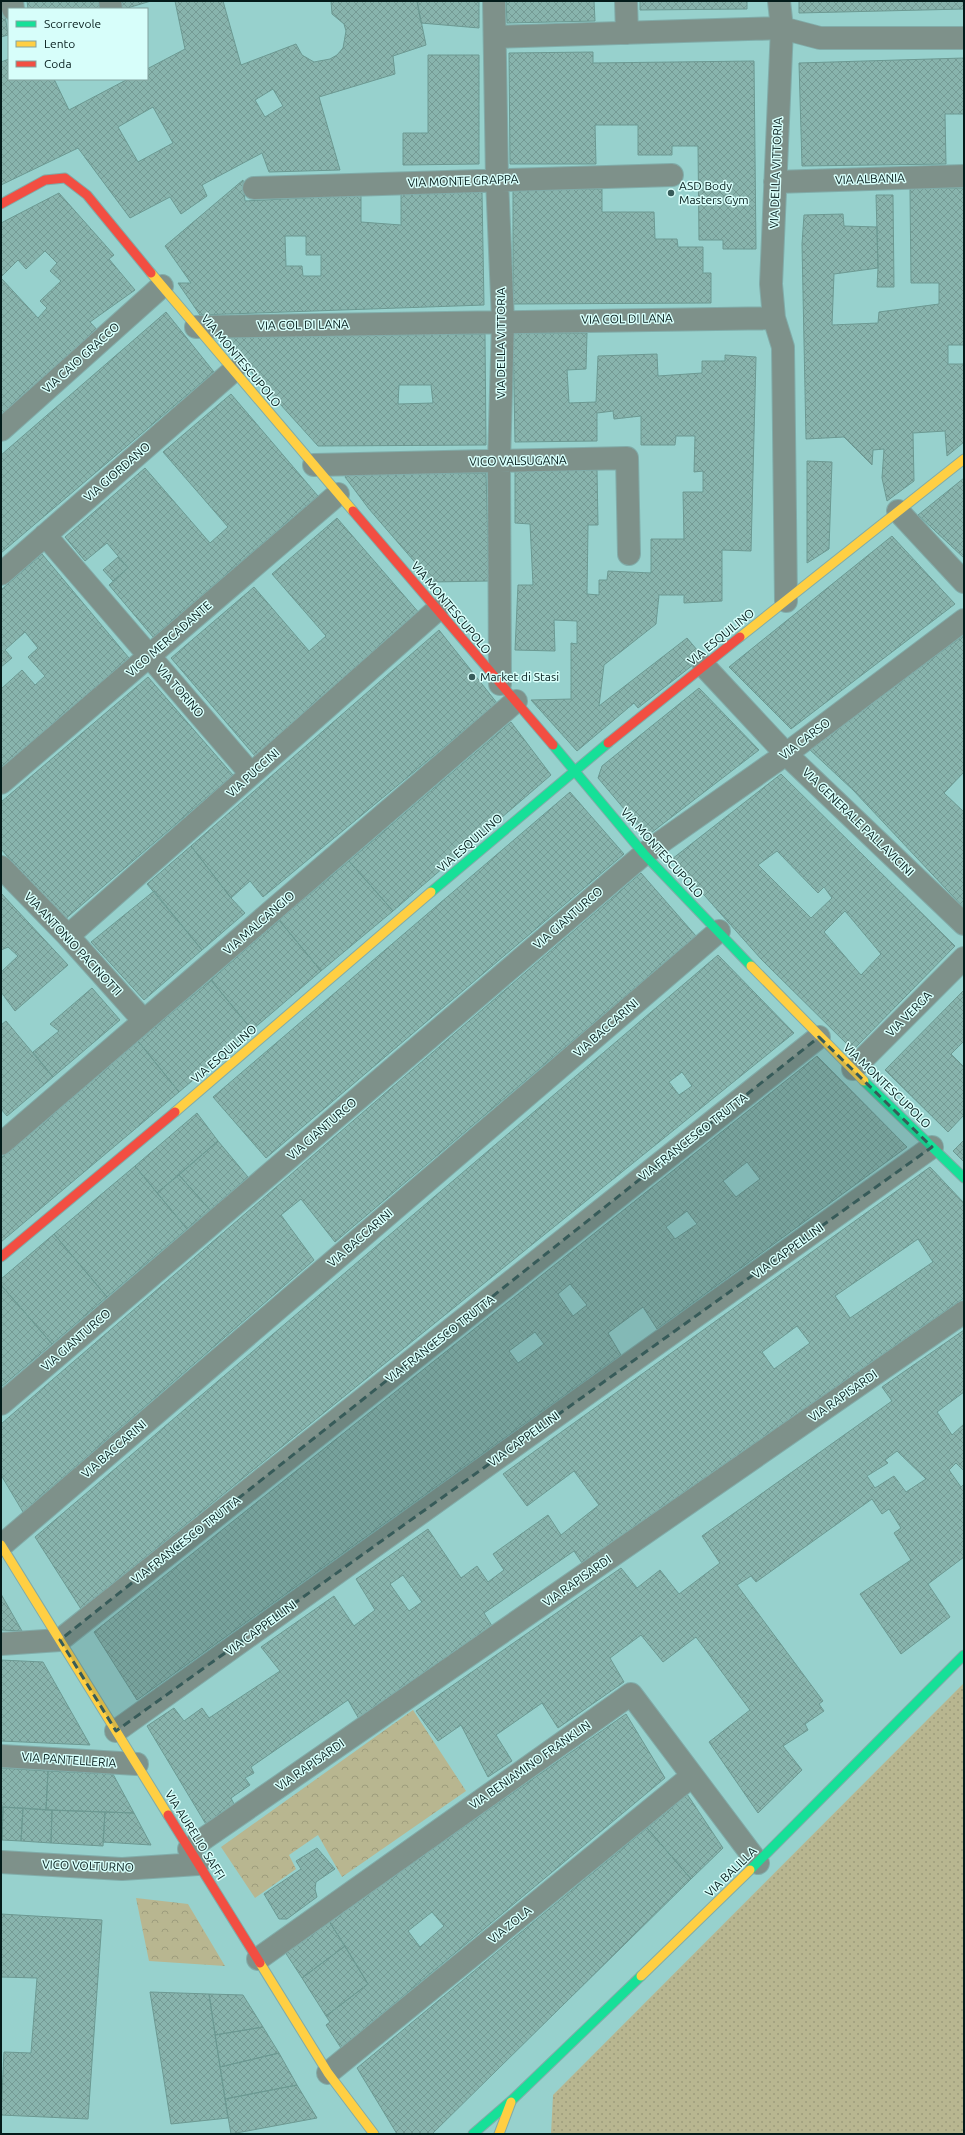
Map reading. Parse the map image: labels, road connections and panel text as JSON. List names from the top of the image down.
{
  "streets": {
    "street": [
      "VIA DELLA VITTORIA",
      "VIA ALBANIA",
      "VIA MONTE GRAPPA",
      "VIA COL DI LANA",
      "VIA CAIO GRACCO",
      "VIA MONTESCUPOLO",
      "VICO VALSUGANA",
      "VIA GIORDANO",
      "VIA ESQUILINO",
      "VICO MERCADANTE",
      "VIA TORINO",
      "VIA CARSO",
      "VIA PUCCINI",
      "VIA GENERALE PALLAVICINI",
      "VIA GIANTURCO",
      "VIA MALCANGIO",
      "VIA ANTONIO PACINOTTI",
      "VIA VERGA",
      "VIA BACCARINI",
      "VIA FRANCESCO TRUTTA",
      "VIA CAPPELLINI",
      "VIA RAPISARDI",
      "VIA PANTELLERIA",
      "VIA BENIAMINO FRANKLIN",
      "VIA AURELIO SAFFI",
      "VICO VOLTURNO",
      "VIA BALILLA",
      "VIA ZOLA"
    ]
  },
  "crossings": [
    ["VIA DELLA VITTORIA", "VIA ALBANIA"],
    ["VIA DELLA VITTORIA", "VIA MONTE GRAPPA"],
    ["VIA DELLA VITTORIA", "VIA COL DI LANA"],
    ["VIA DELLA VITTORIA", "VIA MONTESCUPOLO"],
    ["VIA DELLA VITTORIA", "VICO VALSUGANA"],
    ["VIA COL DI LANA", "VIA MONTESCUPOLO"],
    ["VIA CAIO GRACCO", "VIA MONTESCUPOLO"],
    ["VIA MONTESCUPOLO", "VICO VALSUGANA"],
    ["VIA MONTESCUPOLO", "VIA GIORDANO"],
    ["VIA MONTESCUPOLO", "VIA ESQUILINO"],
    ["VIA MONTESCUPOLO", "VICO MERCADANTE"],
    ["VIA MONTESCUPOLO", "VIA CARSO"],
    ["VIA MONTESCUPOLO", "VIA PUCCINI"],
    ["VIA MONTESCUPOLO", "VIA GIANTURCO"],
    ["VIA MONTESCUPOLO", "VIA MALCANGIO"],
    ["VIA MONTESCUPOLO", "VIA VERGA"],
    ["VIA MONTESCUPOLO", "VIA BACCARINI"],
    ["VIA MONTESCUPOLO", "VIA FRANCESCO TRUTTA"],
    ["VIA MONTESCUPOLO", "VIA CAPPELLINI"],
    ["VIA GIORDANO", "VIA TORINO"],
    ["VIA ESQUILINO", "VIA GENERALE PALLAVICINI"],
    ["VICO MERCADANTE", "VIA TORINO"],
    ["VIA TORINO", "VIA PUCCINI"],
    ["VIA CARSO", "VIA GENERALE PALLAVICINI"],
    ["VIA CARSO", "VIA GIANTURCO"],
    ["VIA PUCCINI", "VIA ANTONIO PACINOTTI"],
    ["VIA MALCANGIO", "VIA ANTONIO PACINOTTI"],
    ["VIA BACCARINI", "VIA AURELIO SAFFI"],
    ["VIA FRANCESCO TRUTTA", "VIA AURELIO SAFFI"],
    ["VIA CAPPELLINI", "VIA AURELIO SAFFI"],
    ["VIA RAPISARDI", "VIA AURELIO SAFFI"],
    ["VIA RAPISARDI", "VICO VOLTURNO"],
    ["VIA PANTELLERIA", "VIA AURELIO SAFFI"],
    ["VIA BENIAMINO FRANKLIN", "VIA AURELIO SAFFI"],
    ["VIA BENIAMINO FRANKLIN", "VIA BALILLA"],
    ["VIA BENIAMINO FRANKLIN", "VIA ZOLA"],
    ["VIA AURELIO SAFFI", "VICO VOLTURNO"],
    ["VIA AURELIO SAFFI", "VIA ZOLA"]
  ],
  "places": ["ASD Body Masters Gym", "Market di Stasi"],
  "legend": ["Scorrevole", "Lento", "Coda"]
}
